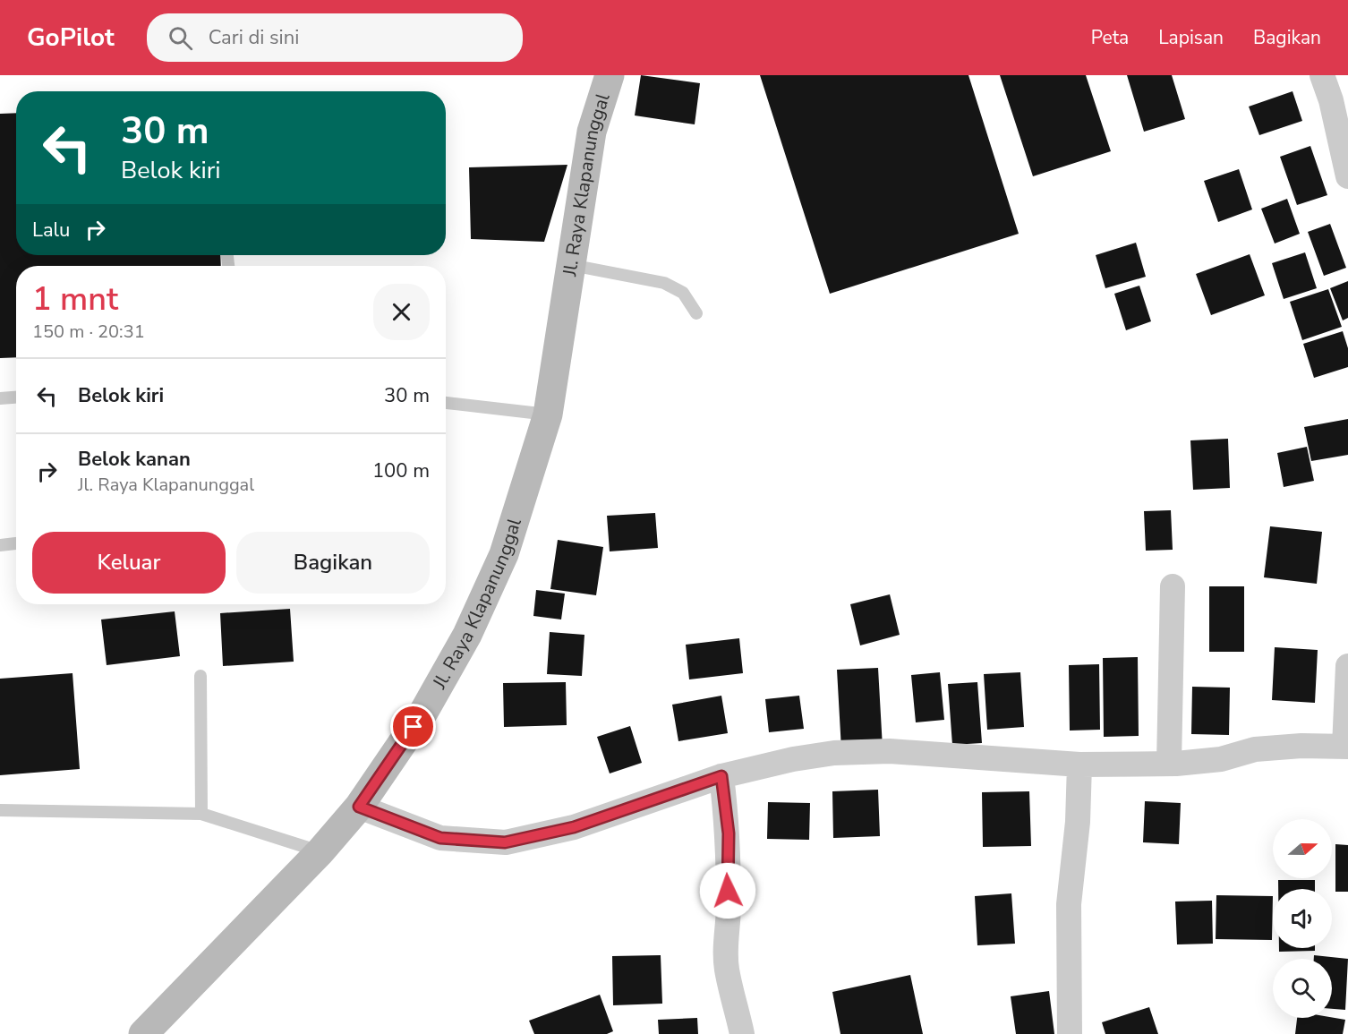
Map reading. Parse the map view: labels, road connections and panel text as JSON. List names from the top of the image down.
{
  "streets": {
    "street": ["Jl. Raya Klapanunggal"]
  },
  "north": "right",
  "page": {
    "header": "GoPilot",
    "search": "Cari di sini",
    "nav": ["Peta", "Lapisan", "Bagikan"],
    "turn": ["30 m", "Belok kiri"],
    "then": "Lalu",
    "heading": ["1 mnt", "150 m · 20:31"],
    "list": [
      {
        "name": "Belok kiri",
        "value": "30 m"
      },
      {
        "name": "Belok kanan",
        "note": "Jl. Raya Klapanunggal",
        "value": "100 m"
      }
    ],
    "buttons": ["Keluar", "Bagikan"]
  }
}
